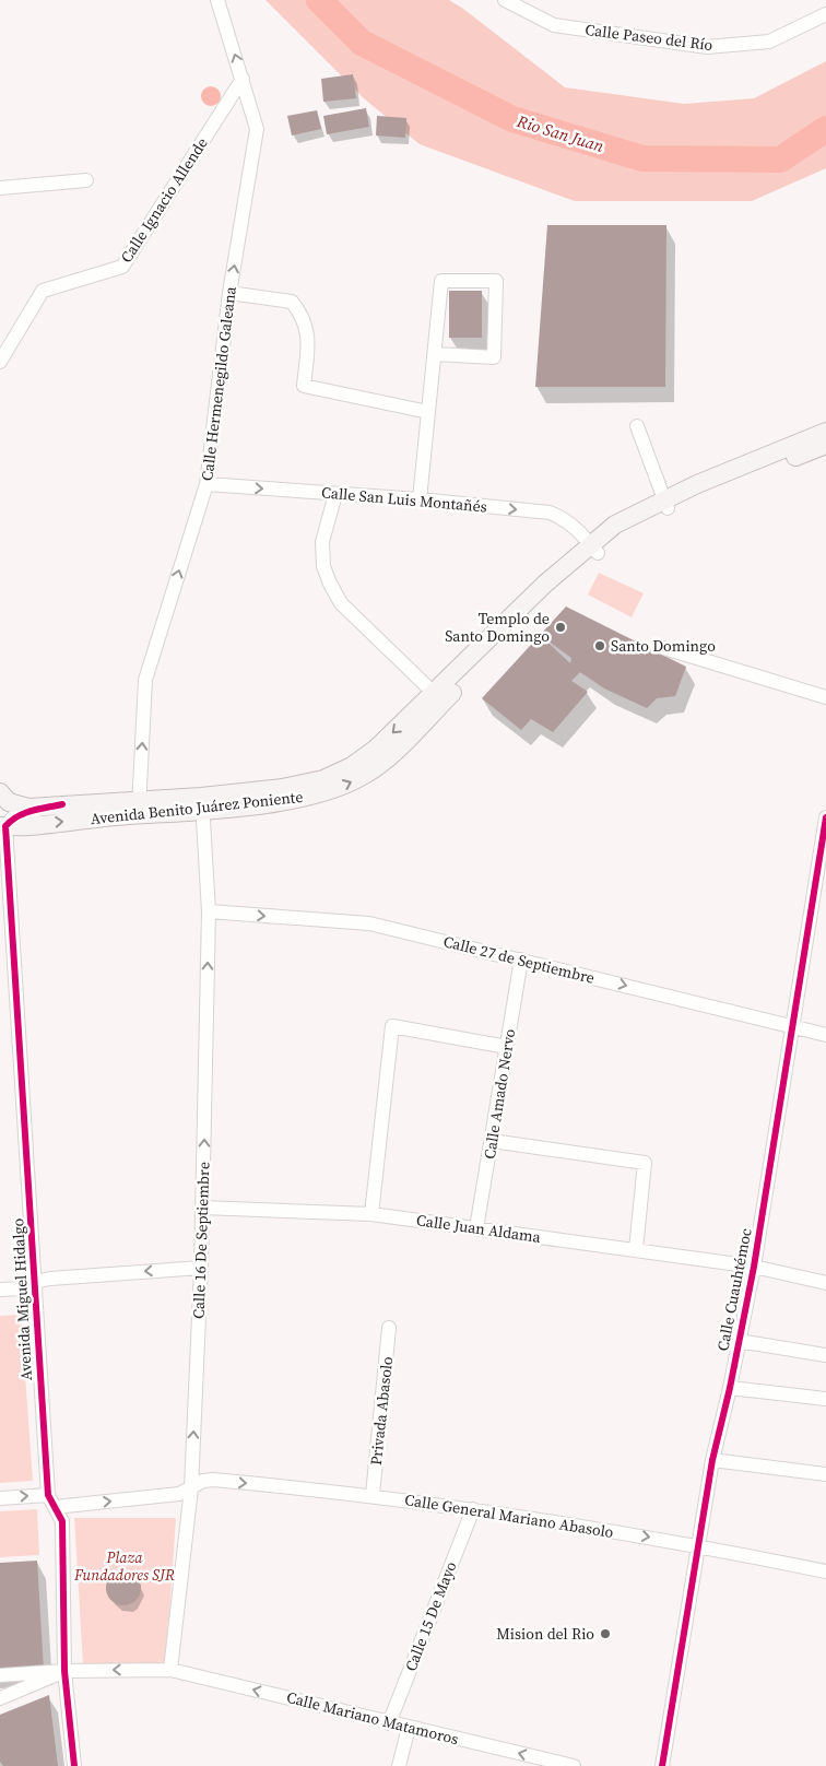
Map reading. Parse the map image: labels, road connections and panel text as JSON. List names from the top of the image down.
{
  "streets": {
    "main road": ["Avenida Benito Juárez Poniente"],
    "street": [
      "Calle Paseo del Río",
      "Calle Ignacio Allende",
      "Calle Hermenegildo Galeana",
      "Calle San Luis Montañés",
      "Calle 27 de Septiembre",
      "Calle Amado Nervo",
      "Calle Juan Aldama",
      "Calle 16 De Septiembre",
      "Calle Cuauhtémoc",
      "Avenida Miguel Hidalgo",
      "Privada Abasolo",
      "Calle General Mariano Abasolo",
      "Calle 15 De Mayo",
      "Calle Mariano Matamoros"
    ]
  },
  "crossings": [
    ["Calle Ignacio Allende", "Calle Hermenegildo Galeana"],
    ["Calle Hermenegildo Galeana", "Calle San Luis Montañés"],
    ["Calle Hermenegildo Galeana", "Avenida Benito Juárez Poniente"],
    ["Calle San Luis Montañés", "Avenida Benito Juárez Poniente"],
    ["Avenida Benito Juárez Poniente", "Calle 16 De Septiembre"],
    ["Avenida Benito Juárez Poniente", "Avenida Miguel Hidalgo"],
    ["Calle 27 de Septiembre", "Calle Amado Nervo"],
    ["Calle 27 de Septiembre", "Calle 16 De Septiembre"],
    ["Calle 27 de Septiembre", "Calle Cuauhtémoc"],
    ["Calle Amado Nervo", "Calle Juan Aldama"],
    ["Calle Juan Aldama", "Calle 16 De Septiembre"],
    ["Calle Juan Aldama", "Calle Cuauhtémoc"],
    ["Calle 16 De Septiembre", "Calle General Mariano Abasolo"],
    ["Calle 16 De Septiembre", "Calle Mariano Matamoros"],
    ["Calle Cuauhtémoc", "Calle General Mariano Abasolo"],
    ["Avenida Miguel Hidalgo", "Calle General Mariano Abasolo"],
    ["Avenida Miguel Hidalgo", "Calle Mariano Matamoros"],
    ["Privada Abasolo", "Calle General Mariano Abasolo"],
    ["Calle General Mariano Abasolo", "Calle 15 De Mayo"],
    ["Calle 15 De Mayo", "Calle Mariano Matamoros"]
  ],
  "one_way": [
    "Calle Hermenegildo Galeana",
    "Calle San Luis Montañés",
    "Calle 27 de Septiembre",
    "Calle 16 De Septiembre",
    "Calle General Mariano Abasolo",
    "Calle Mariano Matamoros"
  ],
  "water": ["Rio San Juan"],
  "parks": ["Plaza Fundadores SJR"],
  "places": ["Templo de Santo Domingo", "Santo Domingo", "Mision del Rio"]
}
